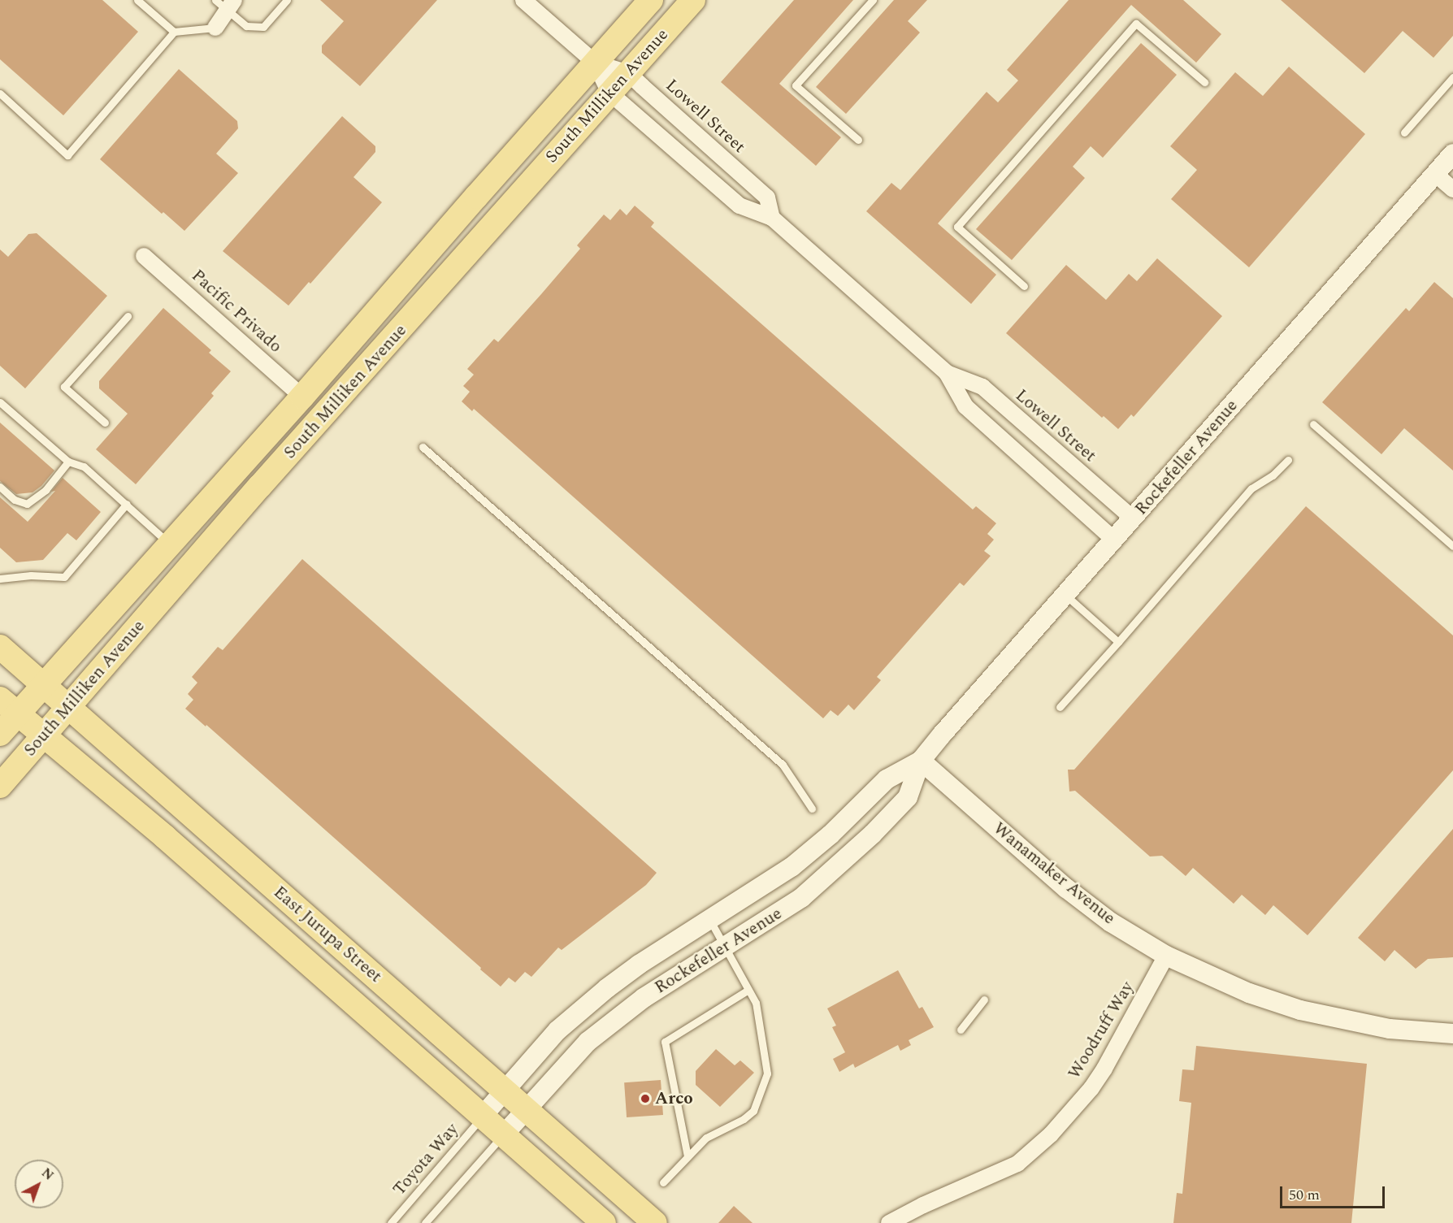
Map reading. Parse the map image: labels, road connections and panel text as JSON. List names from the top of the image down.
{
  "streets": {
    "main road": ["South Milliken Avenue", "East Jurupa Street"],
    "street": [
      "Lowell Street",
      "Pacific Privado",
      "Rockefeller Avenue",
      "Wanamaker Avenue",
      "Woodruff Way"
    ],
    "lane": ["Toyota Way"]
  },
  "crossings": [
    ["South Milliken Avenue", "Lowell Street"],
    ["South Milliken Avenue", "Pacific Privado"],
    ["South Milliken Avenue", "East Jurupa Street"],
    ["Lowell Street", "Rockefeller Avenue"],
    ["Rockefeller Avenue", "Wanamaker Avenue"],
    ["Rockefeller Avenue", "East Jurupa Street"],
    ["Rockefeller Avenue", "Toyota Way"],
    ["Wanamaker Avenue", "Woodruff Way"],
    ["East Jurupa Street", "Toyota Way"]
  ],
  "places": ["Arco"],
  "scale_bar": "50 m",
  "north": "top right"
}
